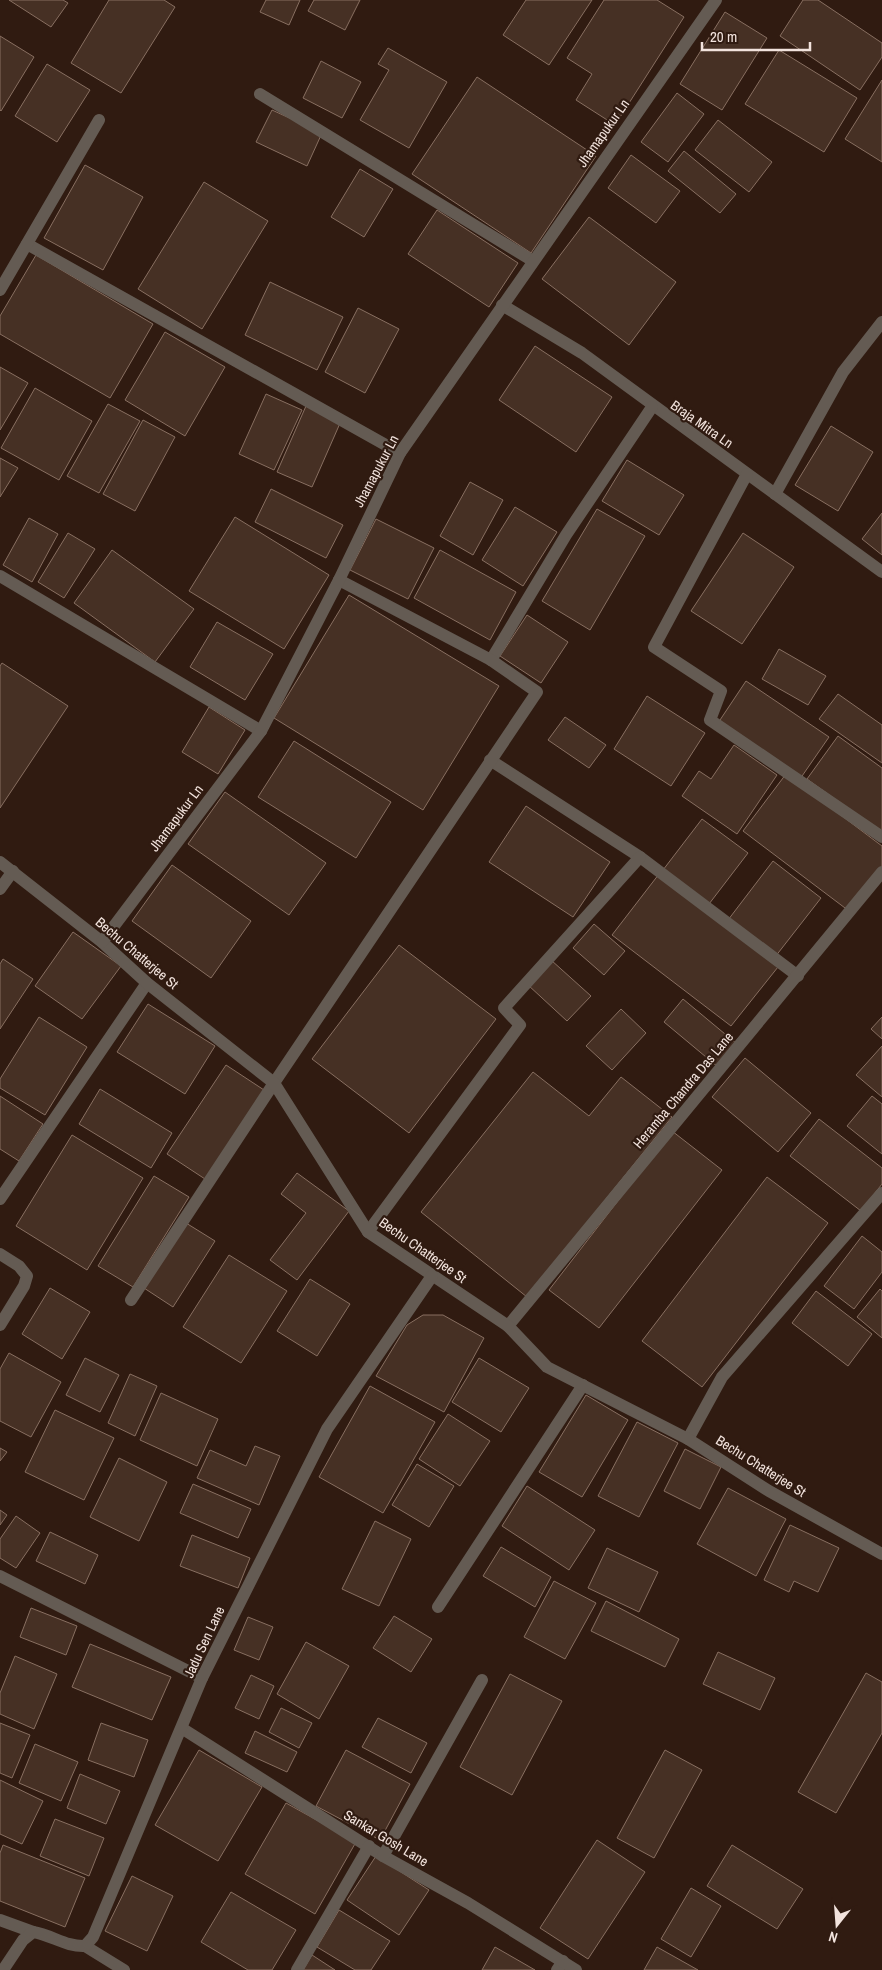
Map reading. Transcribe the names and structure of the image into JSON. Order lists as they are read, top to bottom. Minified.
{"streets":{"street":["Jhamapukur Ln","Braja Mitra Ln","Bechu Chatterjee St","Heramba Chandra Das Lane","Jadu Sen Lane","Sankar Gosh Lane"]},"crossings":[["Jhamapukur Ln","Braja Mitra Ln"],["Jhamapukur Ln","Bechu Chatterjee St"],["Bechu Chatterjee St","Heramba Chandra Das Lane"],["Bechu Chatterjee St","Jadu Sen Lane"],["Jadu Sen Lane","Sankar Gosh Lane"]],"scale_bar":"20 m","north":"bottom"}
